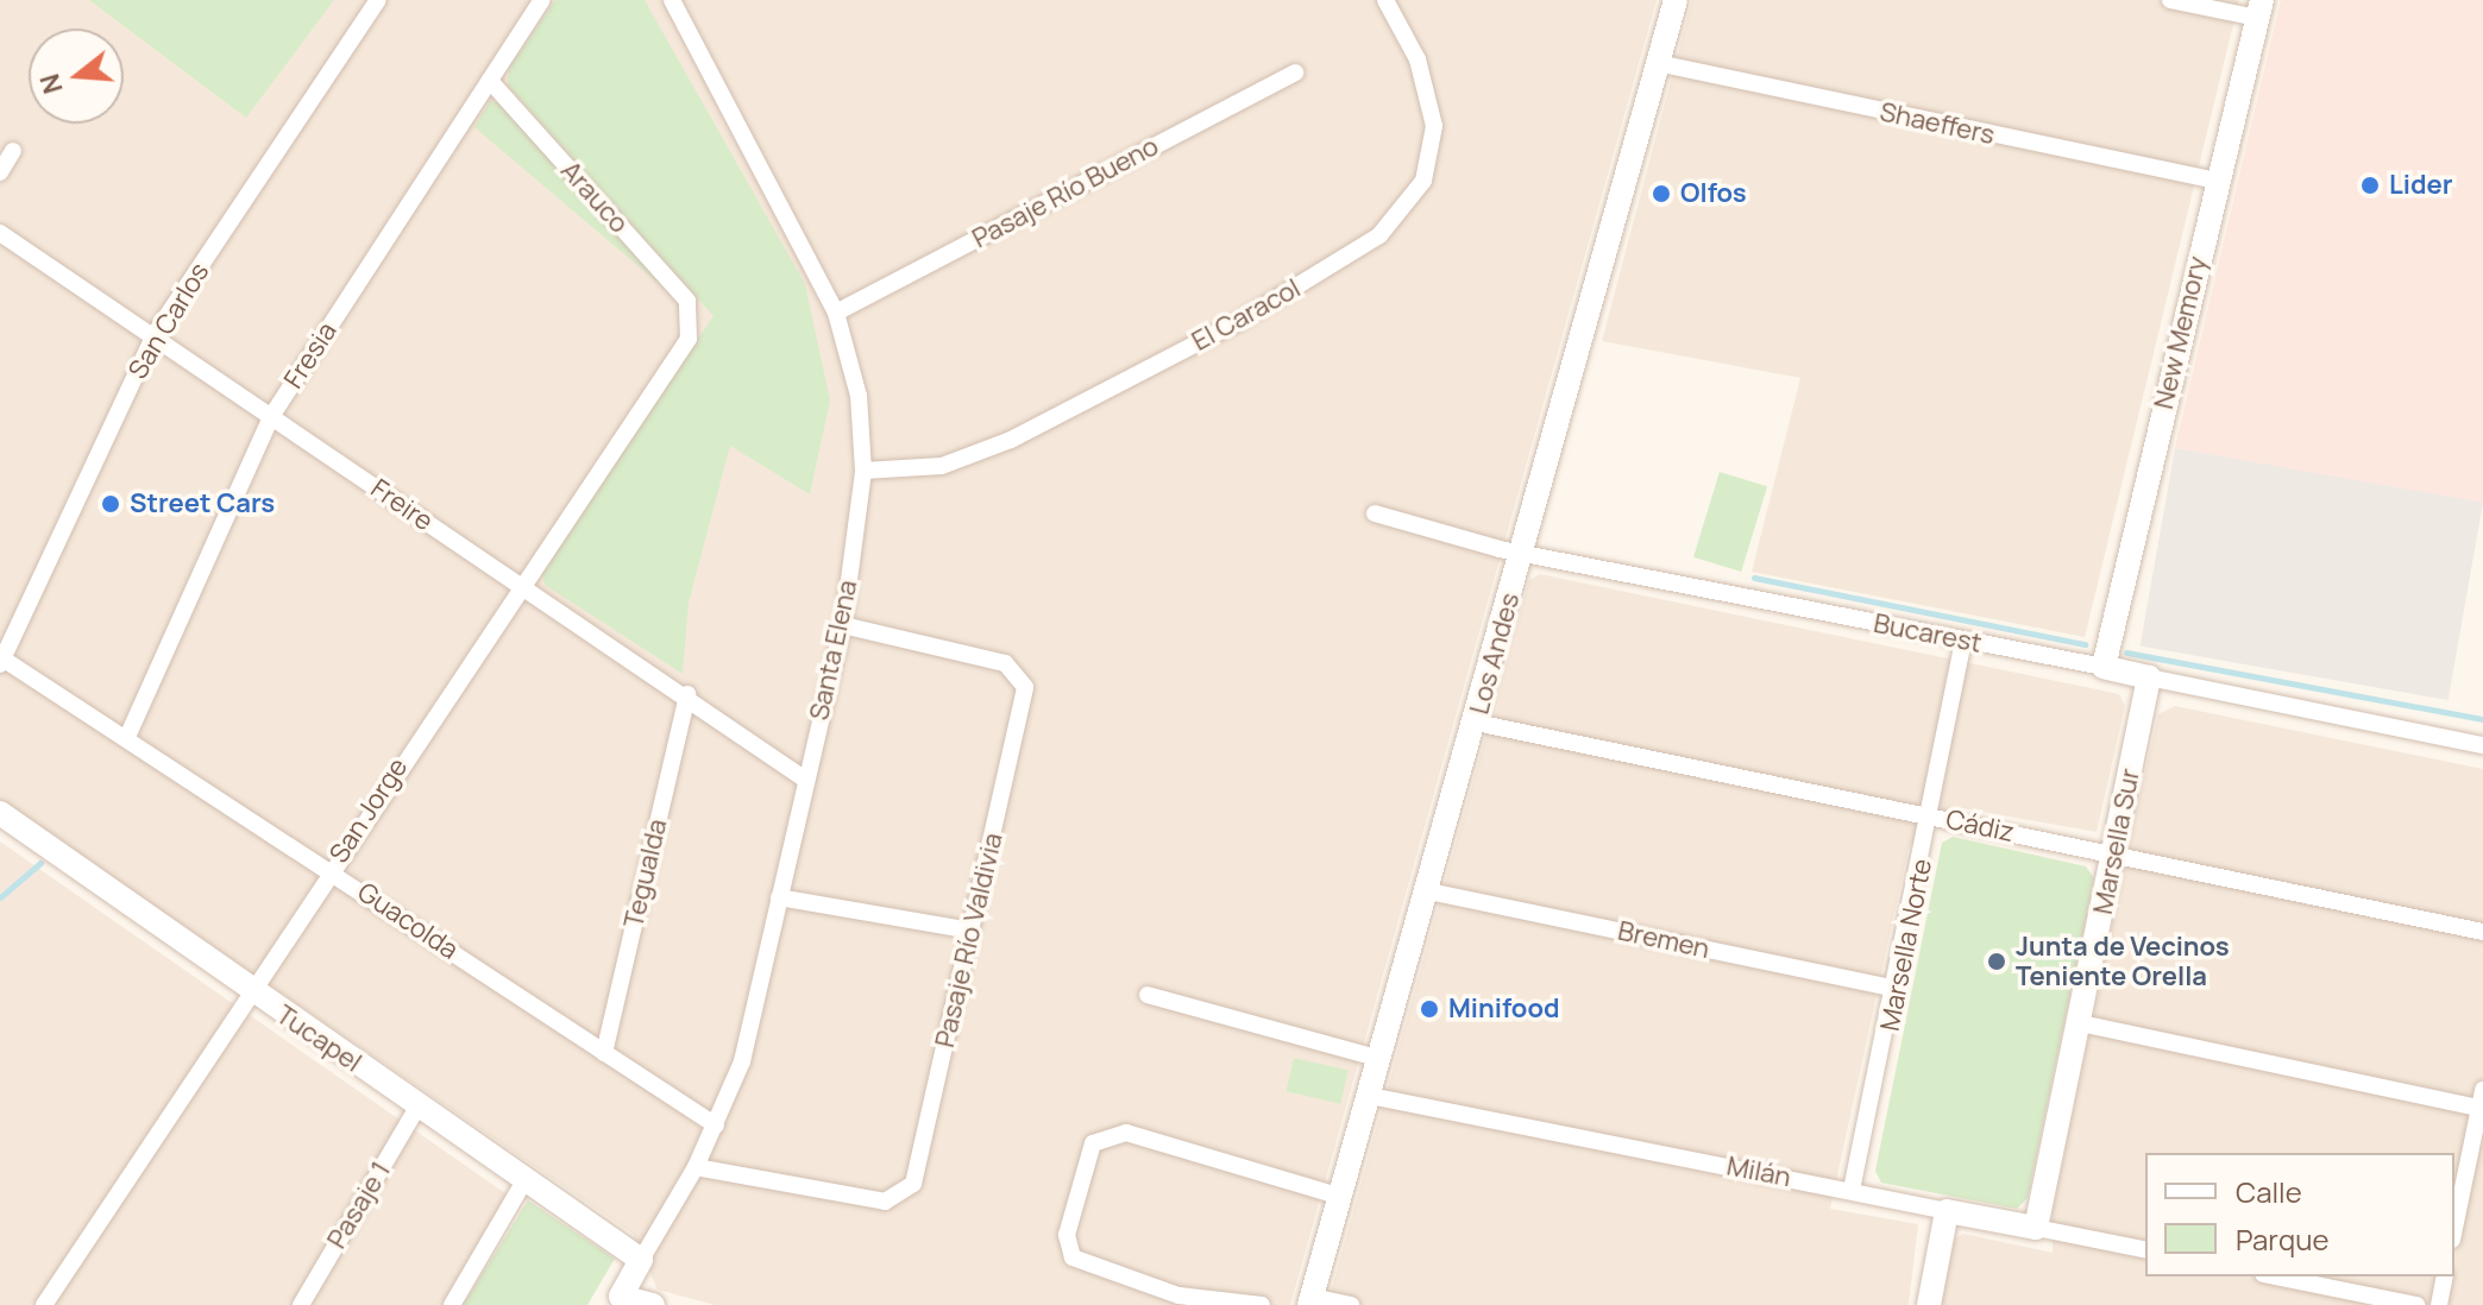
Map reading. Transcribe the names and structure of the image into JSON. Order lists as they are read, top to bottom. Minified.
{"streets":{"street":["Shaeffers","Pasaje Río Bueno","Arauco","El Caracol","San Carlos","New Memory","Fresia","Freire","Bucarest","Santa Elena","Los Andes","San Jorge","Cádiz","Marsella Sur","Tegualda","Guacolda","Pasaje Río Valdivia","Bremen","Marsella Norte","Tucapel","Milán","Pasaje 1"]},"crossings":[["Shaeffers","New Memory"],["Shaeffers","Los Andes"],["Pasaje Río Bueno","Santa Elena"],["Arauco","Fresia"],["Arauco","San Jorge"],["El Caracol","Santa Elena"],["San Carlos","Freire"],["San Carlos","Guacolda"],["New Memory","Bucarest"],["Fresia","Freire"],["Fresia","Guacolda"],["Freire","Santa Elena"],["Freire","San Jorge"],["Freire","Tegualda"],["Bucarest","Los Andes"],["Bucarest","Marsella Sur"],["Bucarest","Marsella Norte"],["Santa Elena","Guacolda"],["Santa Elena","Pasaje Río Valdivia"],["Santa Elena","Tucapel"],["Los Andes","Cádiz"],["Los Andes","Bremen"],["Los Andes","Milán"],["San Jorge","Guacolda"],["San Jorge","Tucapel"],["Cádiz","Marsella Sur"],["Cádiz","Marsella Norte"],["Marsella Sur","Milán"],["Tegualda","Guacolda"],["Bremen","Marsella Norte"],["Marsella Norte","Milán"],["Tucapel","Pasaje 1"]],"places":["Lider","Olfos","Street Cars","Junta de Vecinos Teniente Orella","Minifood"],"legend":["Calle","Parque"],"north":"left"}
